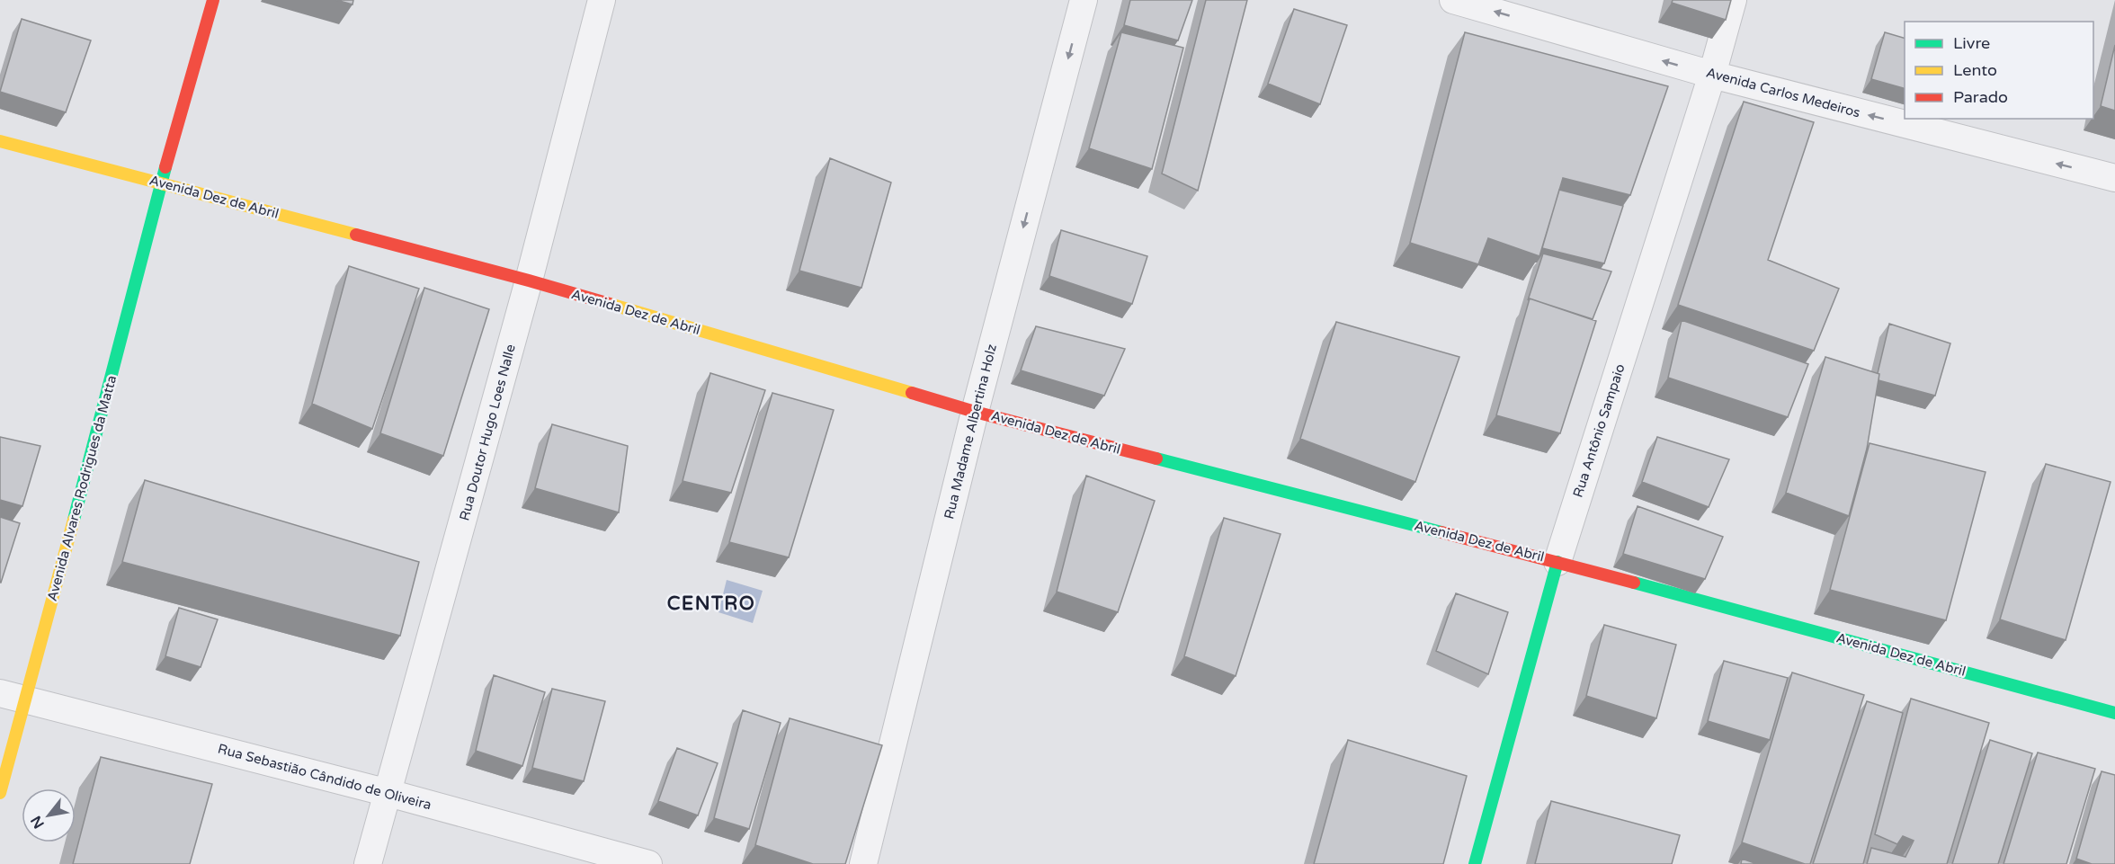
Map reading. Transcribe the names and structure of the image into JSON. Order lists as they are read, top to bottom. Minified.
{"streets":{"street":["Avenida Carlos Medeiros","Avenida Dez de Abril","Rua Antônio Sampaio","Rua Madame Albertina Holz","Rua Doutor Hugo Loes Nalle","Avenida Alvares Rodrigues da Matta","Rua Sebastião Cândido de Oliveira"]},"crossings":[["Avenida Carlos Medeiros","Rua Antônio Sampaio"],["Avenida Dez de Abril","Rua Antônio Sampaio"],["Avenida Dez de Abril","Rua Madame Albertina Holz"],["Avenida Dez de Abril","Rua Doutor Hugo Loes Nalle"],["Avenida Dez de Abril","Avenida Alvares Rodrigues da Matta"],["Rua Doutor Hugo Loes Nalle","Rua Sebastião Cândido de Oliveira"],["Avenida Alvares Rodrigues da Matta","Rua Sebastião Cândido de Oliveira"]],"one_way":["Avenida Carlos Medeiros","Rua Madame Albertina Holz"],"districts":["CENTRO"],"legend":["Livre","Lento","Parado"],"north":"bottom left"}
